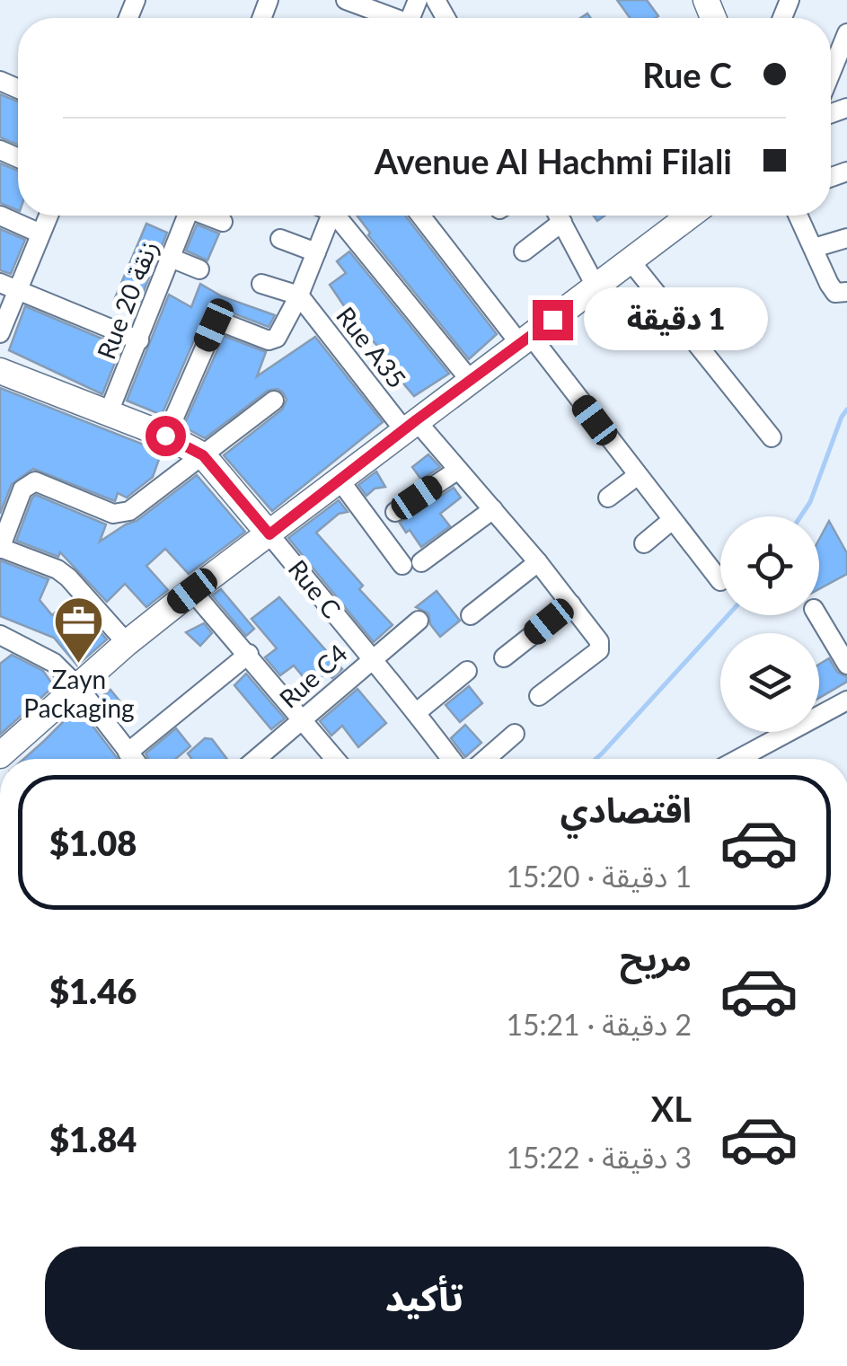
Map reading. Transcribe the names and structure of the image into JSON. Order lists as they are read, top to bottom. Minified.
{"streets":{"street":["Rue 20 زنقة","Rue A35","Rue C","Rue C4"]},"crossings":[["Rue 20 زنقة","Rue C"],["Rue C","Rue C4"]],"places":{"office":["Zayn Packaging"]},"page":{"banner":["Rue C","Avenue Al Hachmi Filali"],"bubble":"1 دقيقة","list":[{"name":"اقتصادي","note":"1 دقيقة · 15:20","value":"$1.08"},{"name":"مريح","note":"2 دقيقة · 15:21","value":"$1.46"},{"name":"XL","note":"3 دقيقة · 15:22","value":"$1.84"}],"buttons":"تأكيد"}}
